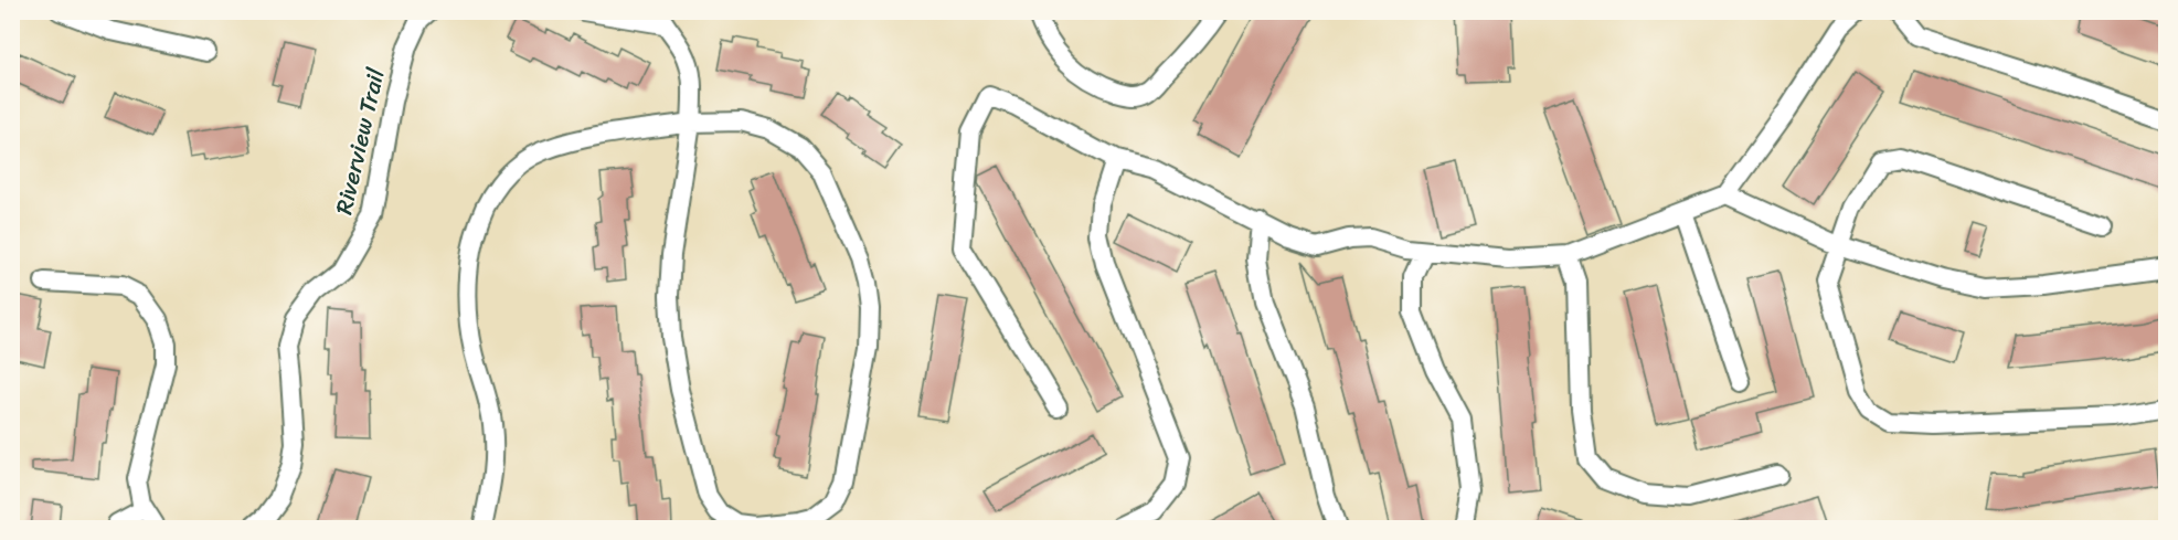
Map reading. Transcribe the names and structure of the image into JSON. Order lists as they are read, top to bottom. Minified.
{"streets":{"street":["Riverview Trail"]}}
